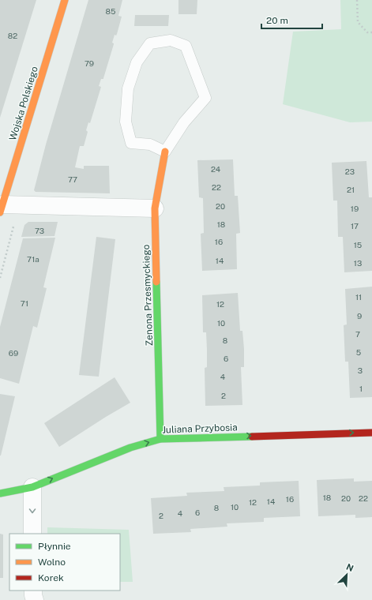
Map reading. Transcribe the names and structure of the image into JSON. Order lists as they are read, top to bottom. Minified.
{"streets":{"street":["Wojska Polskiego","Zenona Przesmyckiego","Juliana Przybosia"]},"crossings":[["Zenona Przesmyckiego","Juliana Przybosia"]],"one_way":["Juliana Przybosia"],"house_numbers":["85","82","79","24","23","77","22","21","20","19","18","17","73","16","15","71a","14","13","11","71","12","9","10","7","8","5","69","6","3","4","1","2","18","20","22","16","14","12","10","8","6","4","2"],"legend":["Płynnie","Wolno","Korek"],"scale_bar":"20 m","north":"top right"}
